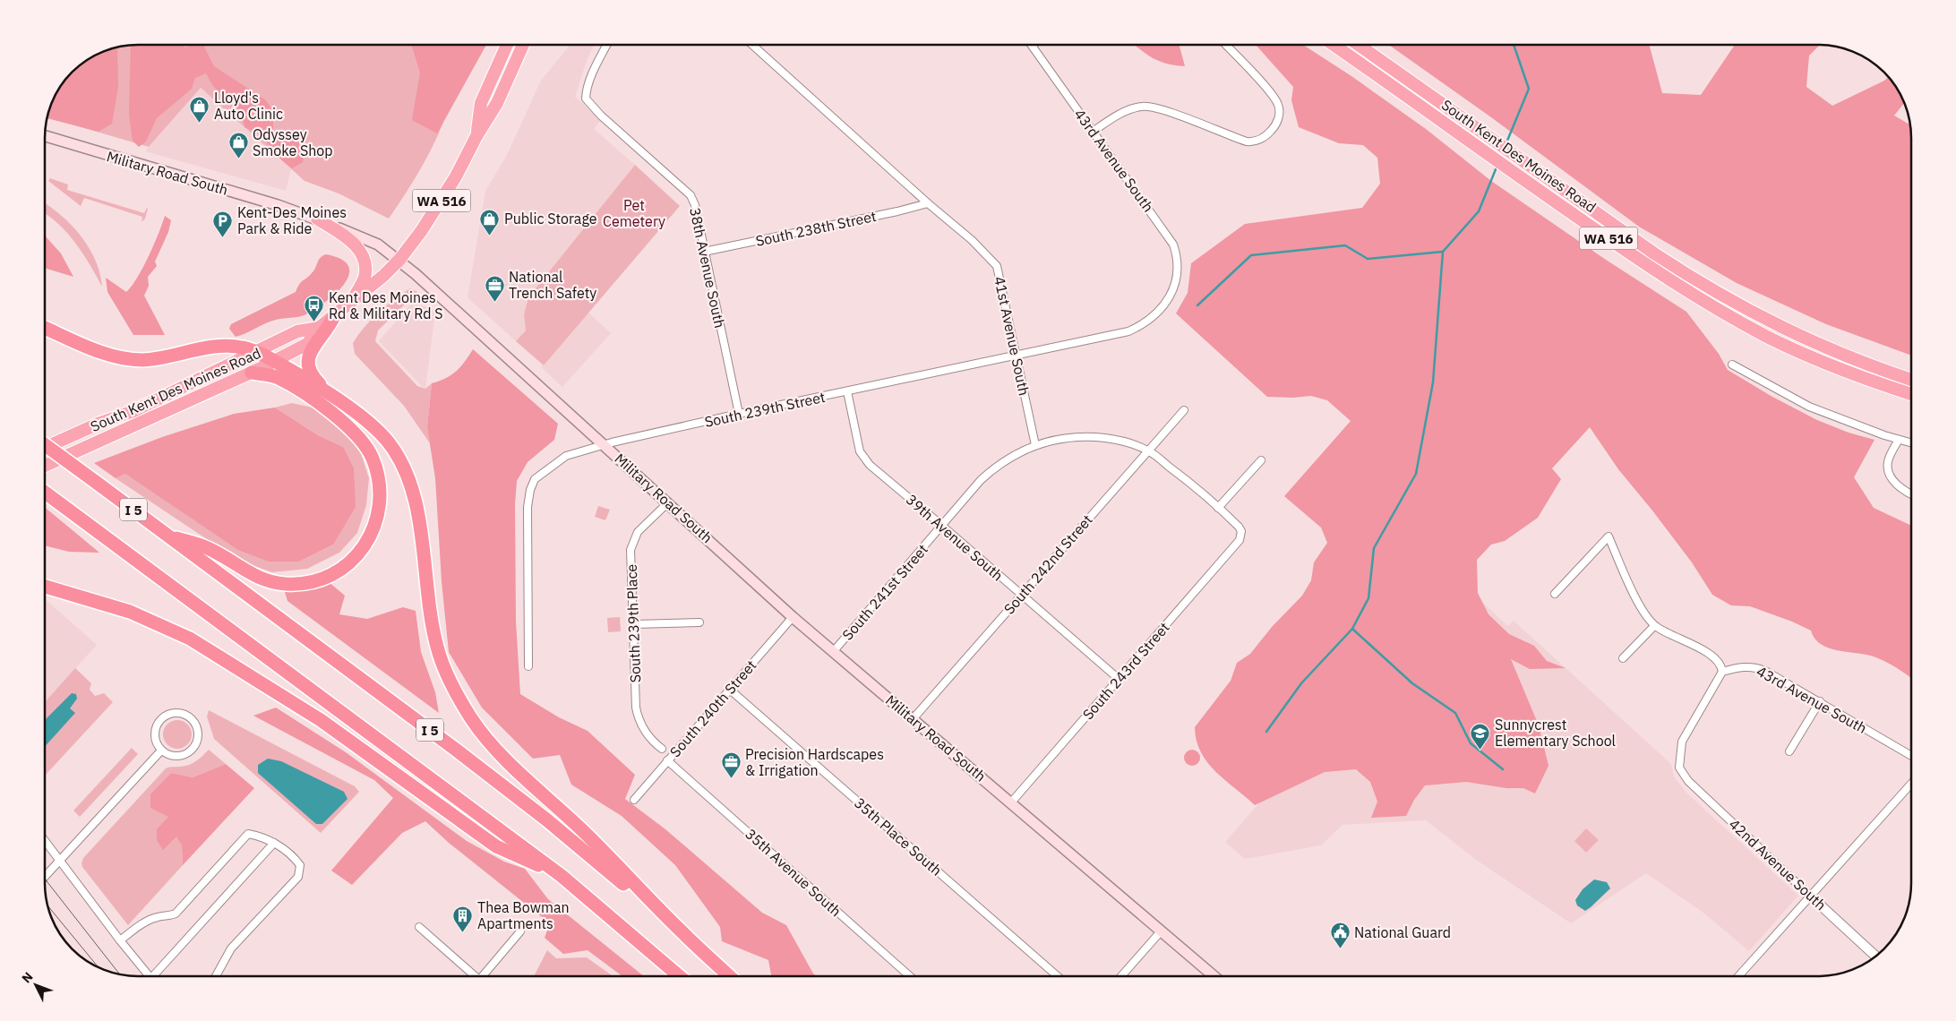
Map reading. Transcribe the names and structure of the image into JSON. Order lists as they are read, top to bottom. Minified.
{"streets":{"highway":["South Kent Des Moines Road","WA 516","I 5"],"main road":["Military Road South"],"street":["43rd Avenue South","South 238th Street","38th Avenue South","41st Avenue South","South 239th Street","39th Avenue South","South 242nd Street","South 241st Street","South 239th Place","South 243rd Street","South 240th Street","35th Place South","42nd Avenue South","35th Avenue South"]},"crossings":[["South Kent Des Moines Road","Military Road South"],["43rd Avenue South","South 239th Street"],["43rd Avenue South","42nd Avenue South"],["Military Road South","South 239th Street"],["Military Road South","South 242nd Street"],["Military Road South","South 241st Street"],["Military Road South","South 239th Place"],["Military Road South","South 243rd Street"],["Military Road South","South 240th Street"],["South 238th Street","38th Avenue South"],["South 238th Street","41st Avenue South"],["38th Avenue South","South 239th Street"],["41st Avenue South","South 239th Street"],["41st Avenue South","South 241st Street"],["South 239th Street","39th Avenue South"],["39th Avenue South","South 242nd Street"],["39th Avenue South","South 241st Street"],["39th Avenue South","South 243rd Street"],["South 240th Street","35th Place South"],["South 240th Street","35th Avenue South"]],"parks":["Pet Cemetery"],"places":{"shop":["Lloyd's Auto Clinic","Odyssey Smoke Shop","Public Storage"],"parking":["Kent-Des Moines Park & Ride"],"office":["National Trench Safety","Precision Hardscapes & Irrigation"],"bus stop":["Kent Des Moines Rd & Military Rd S"],"school or university":["Sunnycrest Elementary School"],"building":["Thea Bowman Apartments"],"public building":["National Guard"]},"north":"top left"}
